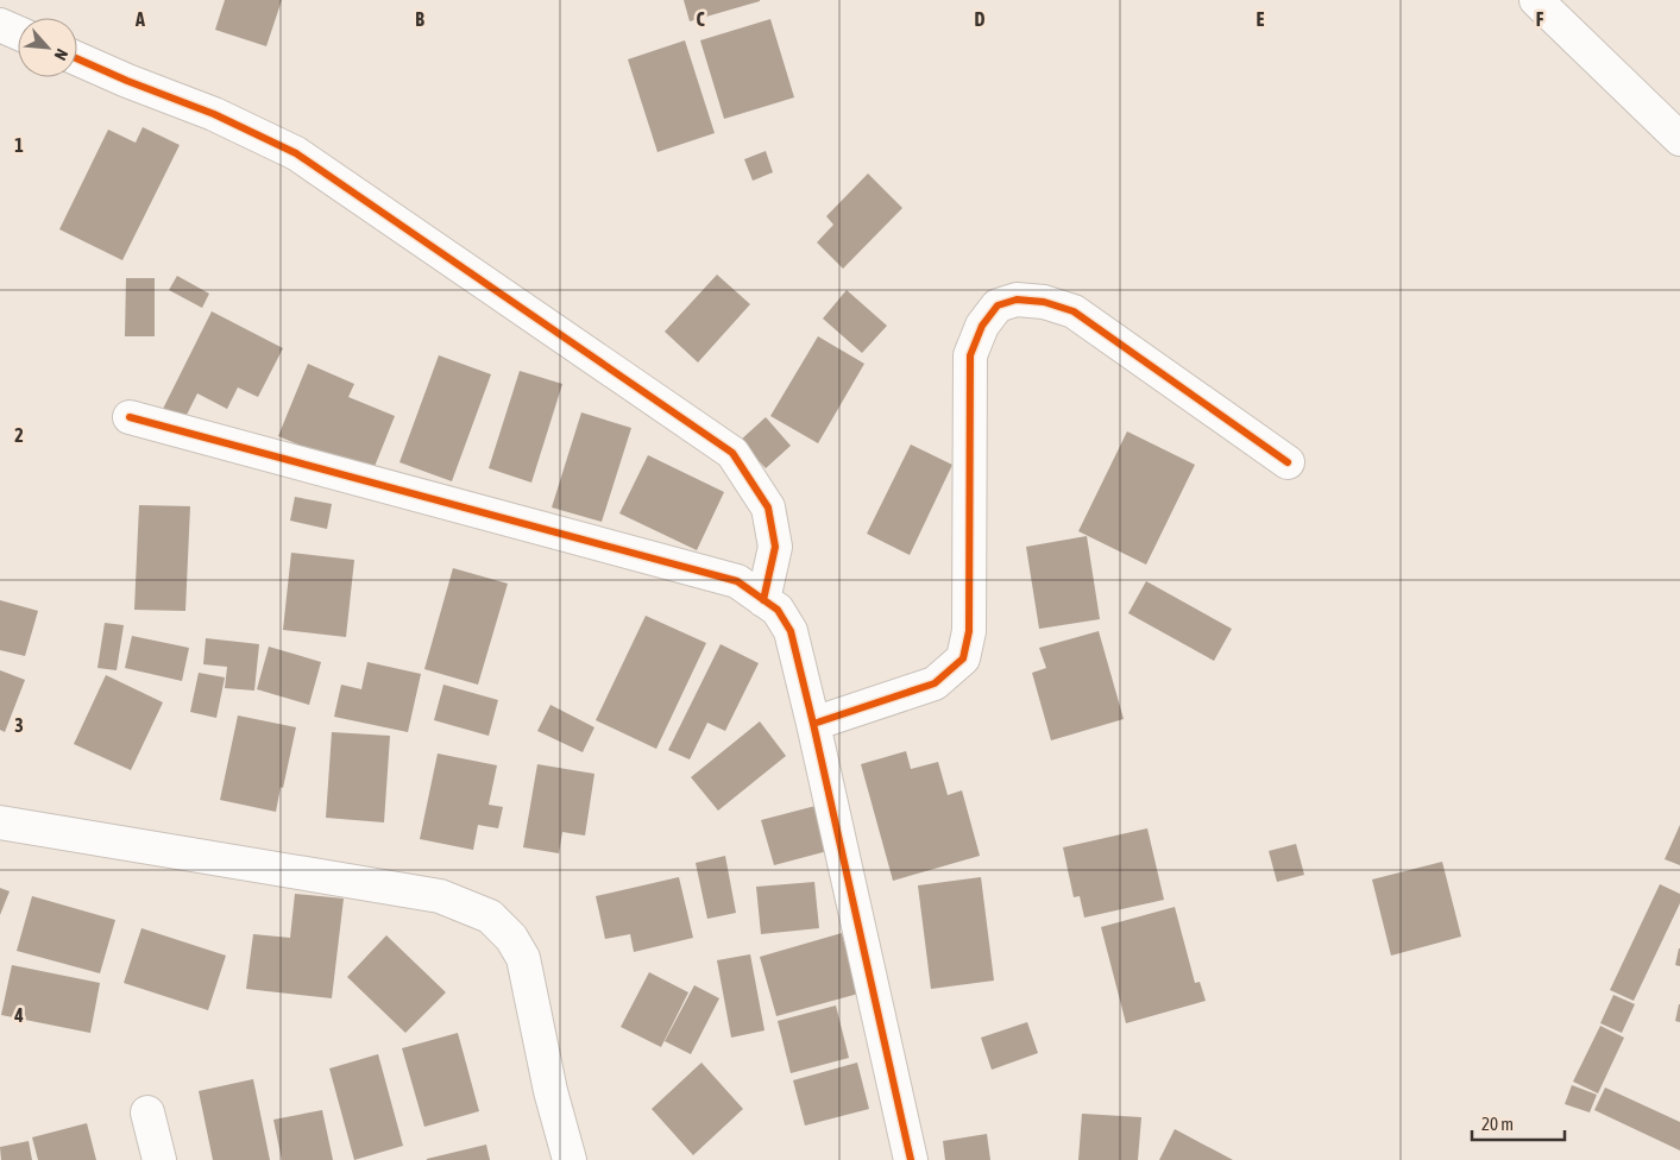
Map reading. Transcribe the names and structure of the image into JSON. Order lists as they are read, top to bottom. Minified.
{"scale_bar":"20 m","north":"bottom right","grid":{"columns":["A","B","C","D","E","F"],"rows":["1","2","3","4"]}}
